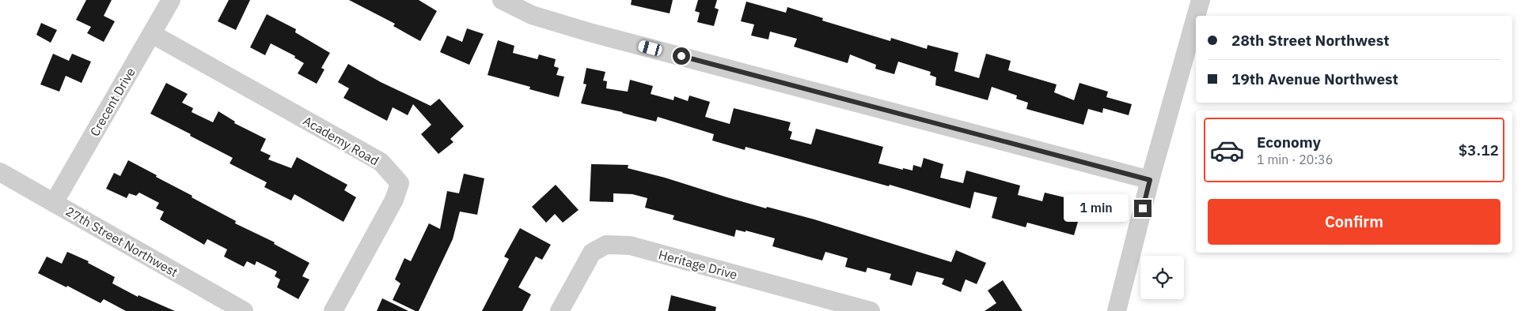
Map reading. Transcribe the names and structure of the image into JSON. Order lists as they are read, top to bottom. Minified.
{"streets":{"street":["Crecent Drive","Academy Road","27th Street Northwest","Heritage Drive"]},"crossings":[["Crecent Drive","Academy Road"],["Crecent Drive","27th Street Northwest"]],"page":{"banner":["28th Street Northwest","19th Avenue Northwest"],"list":[{"name":"Economy","note":"1 min · 20:36","value":"$3.12"}],"buttons":"Confirm","bubble":"1 min"}}
